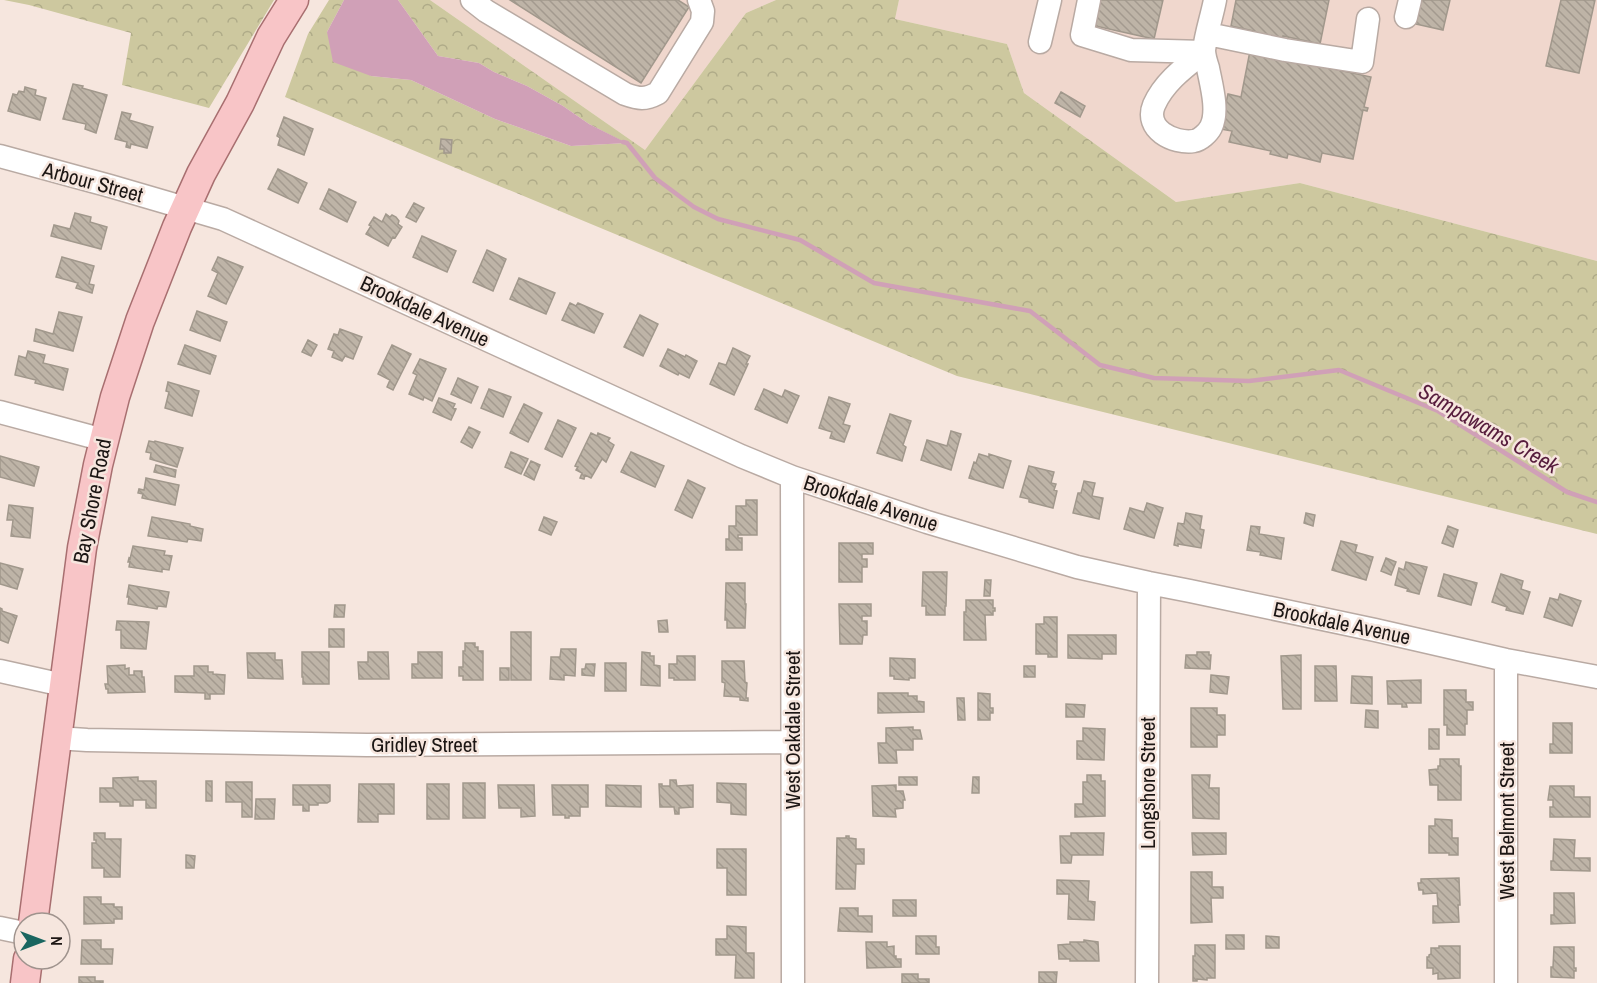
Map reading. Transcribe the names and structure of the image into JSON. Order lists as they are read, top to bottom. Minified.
{"streets":{"main road":["Bay Shore Road"],"street":["Arbour Street","Brookdale Avenue","West Oakdale Street","Gridley Street","Longshore Street","West Belmont Street"]},"crossings":[["Arbour Street","Brookdale Avenue"],["Arbour Street","Bay Shore Road"],["Brookdale Avenue","Bay Shore Road"],["Brookdale Avenue","West Oakdale Street"],["Brookdale Avenue","Longshore Street"],["Brookdale Avenue","West Belmont Street"],["Bay Shore Road","Gridley Street"],["West Oakdale Street","Gridley Street"]],"water":["Sampawams Creek"],"north":"right"}
